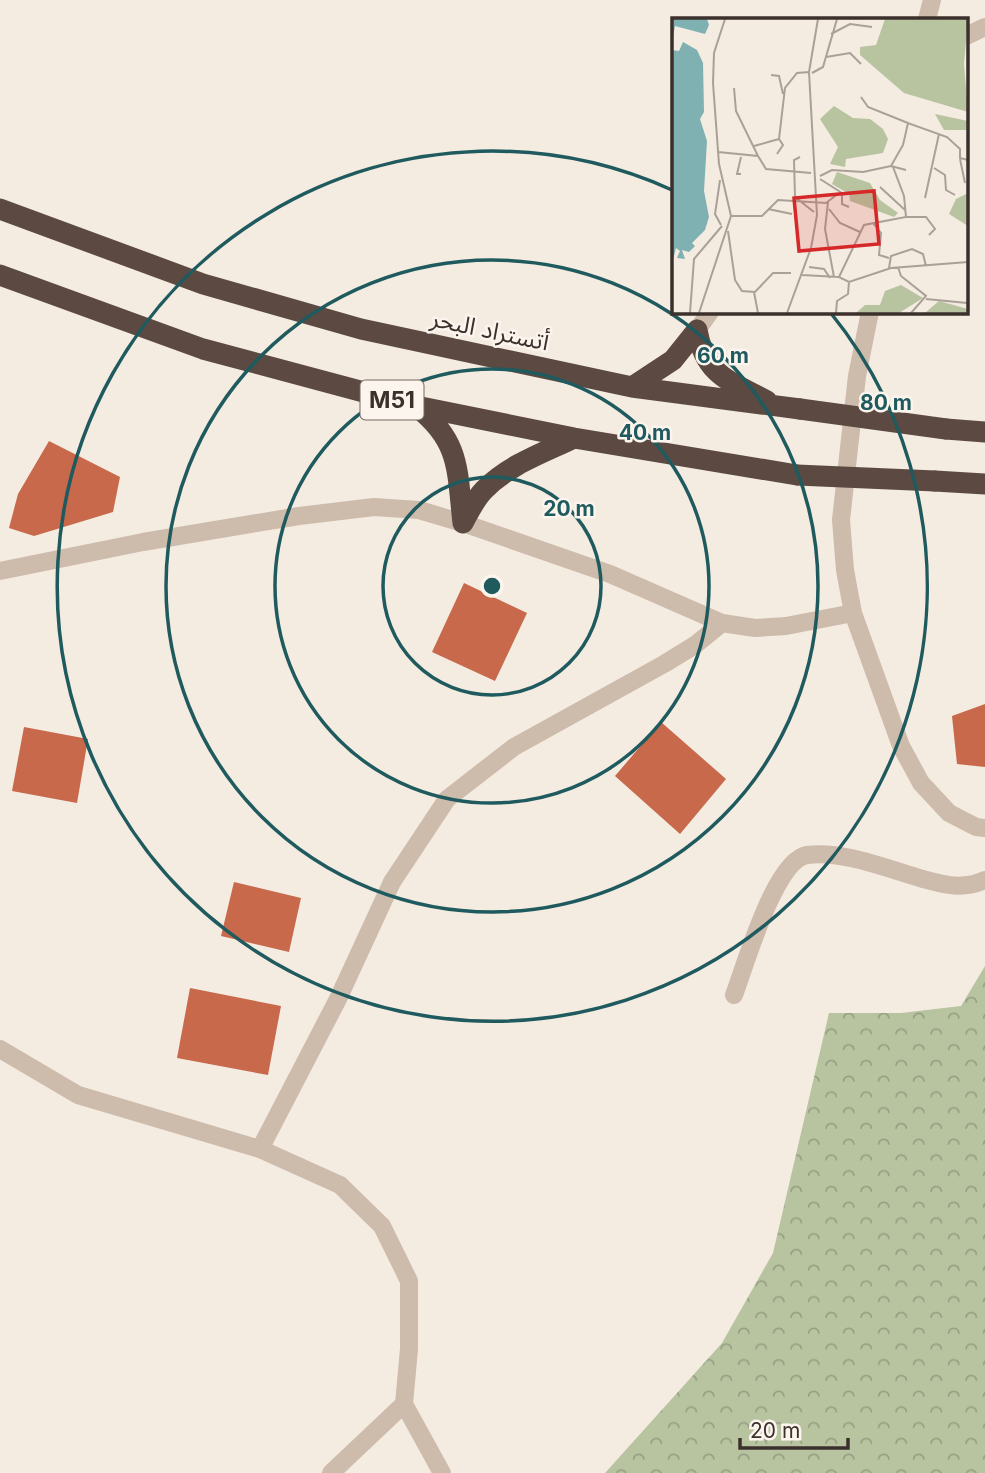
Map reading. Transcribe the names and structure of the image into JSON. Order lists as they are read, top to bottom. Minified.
{"streets":{"highway":["أتستراد البحر","M51"]},"scale_bar":"20 m","rings":["60 m","80 m","40 m","20 m"]}
